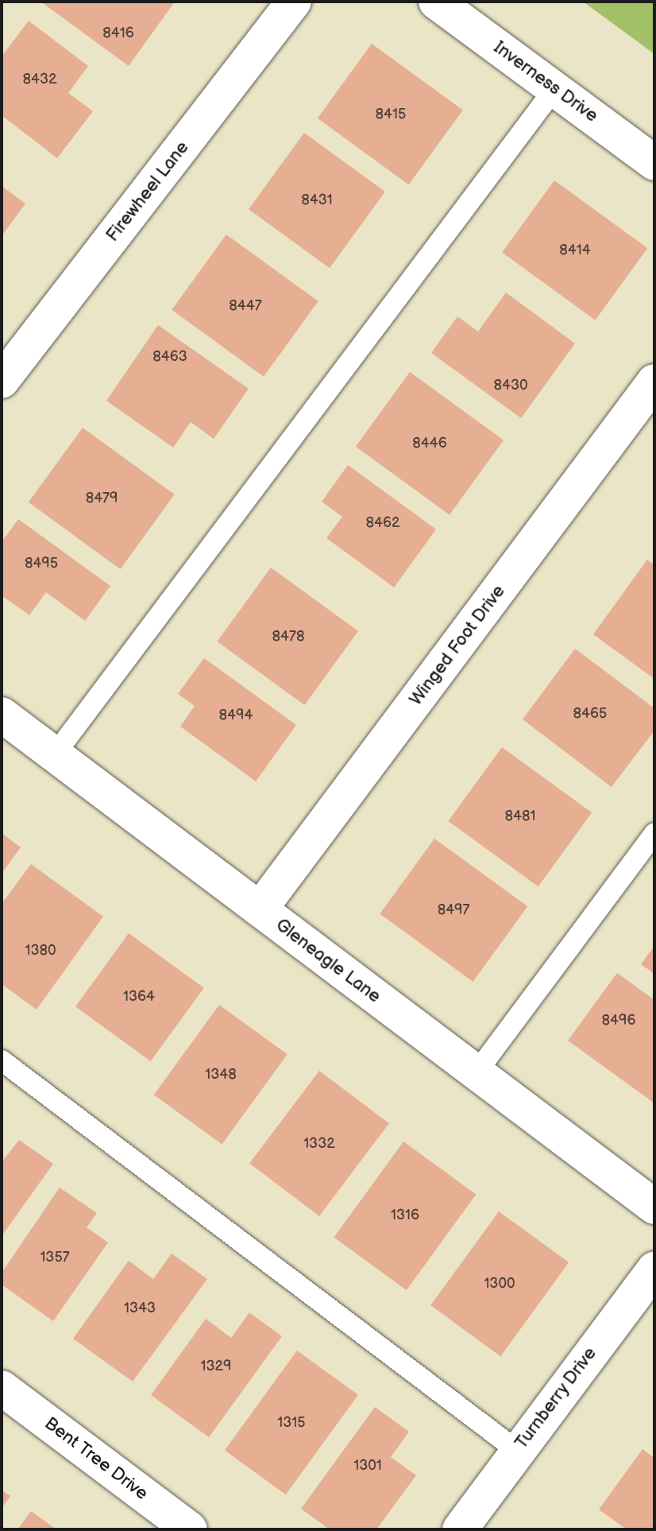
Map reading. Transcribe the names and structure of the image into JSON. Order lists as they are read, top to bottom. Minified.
{"streets":{"street":["Inverness Drive","Firewheel Lane","Winged Foot Drive","Gleneagle Lane","Turnberry Drive","Bent Tree Drive"]},"crossings":[["Winged Foot Drive","Gleneagle Lane"]],"house_numbers":["8416","8432","8415","8431","8414","8447","8463","8430","8446","8479","8462","8495","8478","8465","8494","8481","8497","1380","1364","8496","1348","1332","1316","1357","1300","1343","1329","1315","1301"]}
